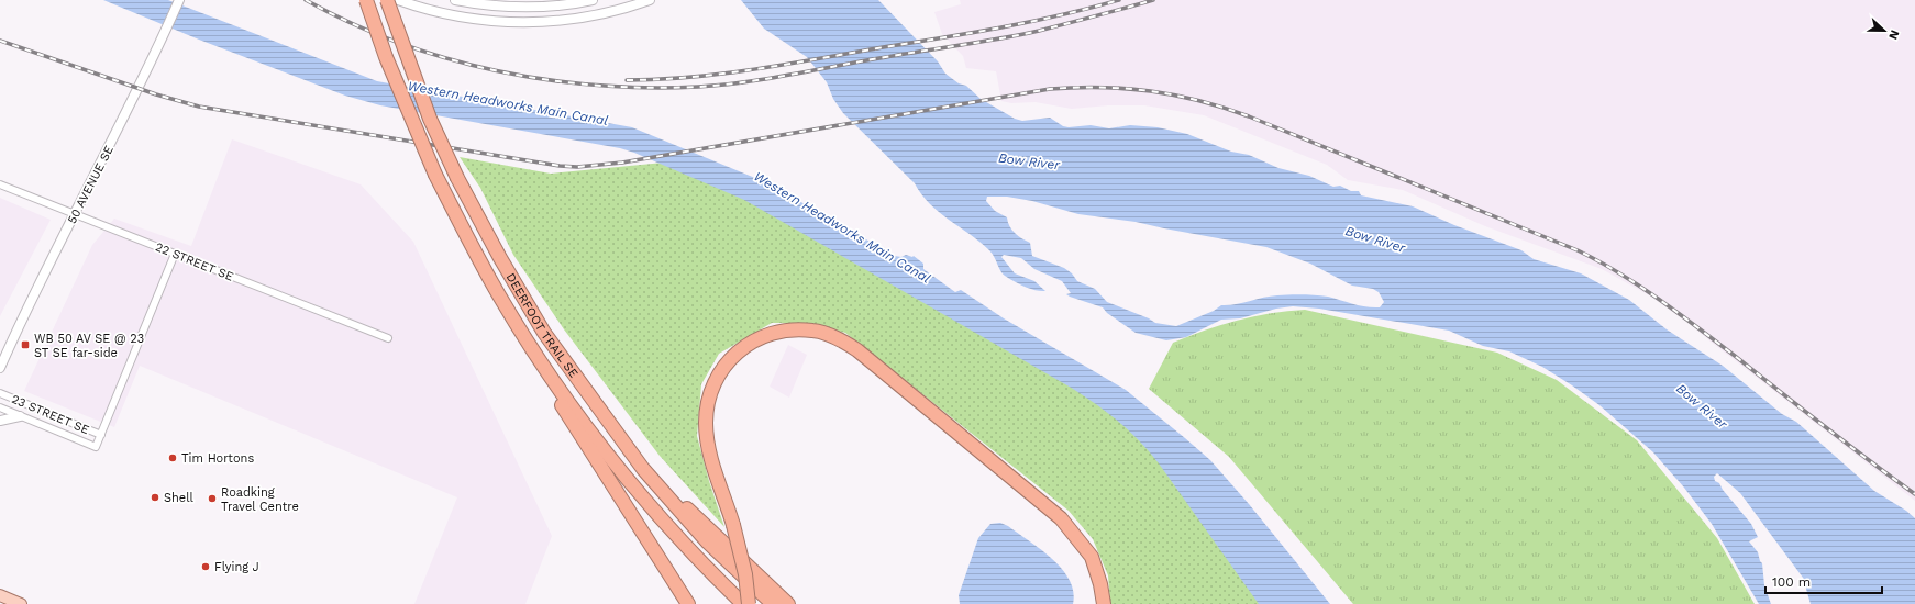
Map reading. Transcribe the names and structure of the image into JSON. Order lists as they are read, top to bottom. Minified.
{"streets":{"highway":["DEERFOOT TRAIL SE"],"street":["50 AVENUE SE","22 STREET SE","23 STREET SE"]},"crossings":[["50 AVENUE SE","22 STREET SE"]],"water":["Western Headworks Main Canal","Bow River"],"places":{"transit":["WB 50 AV SE @ 23 ST SE far-side"],"other":["Tim Hortons","Shell","Roadking Travel Centre","Flying J"]},"scale_bar":"100 m","north":"right"}
